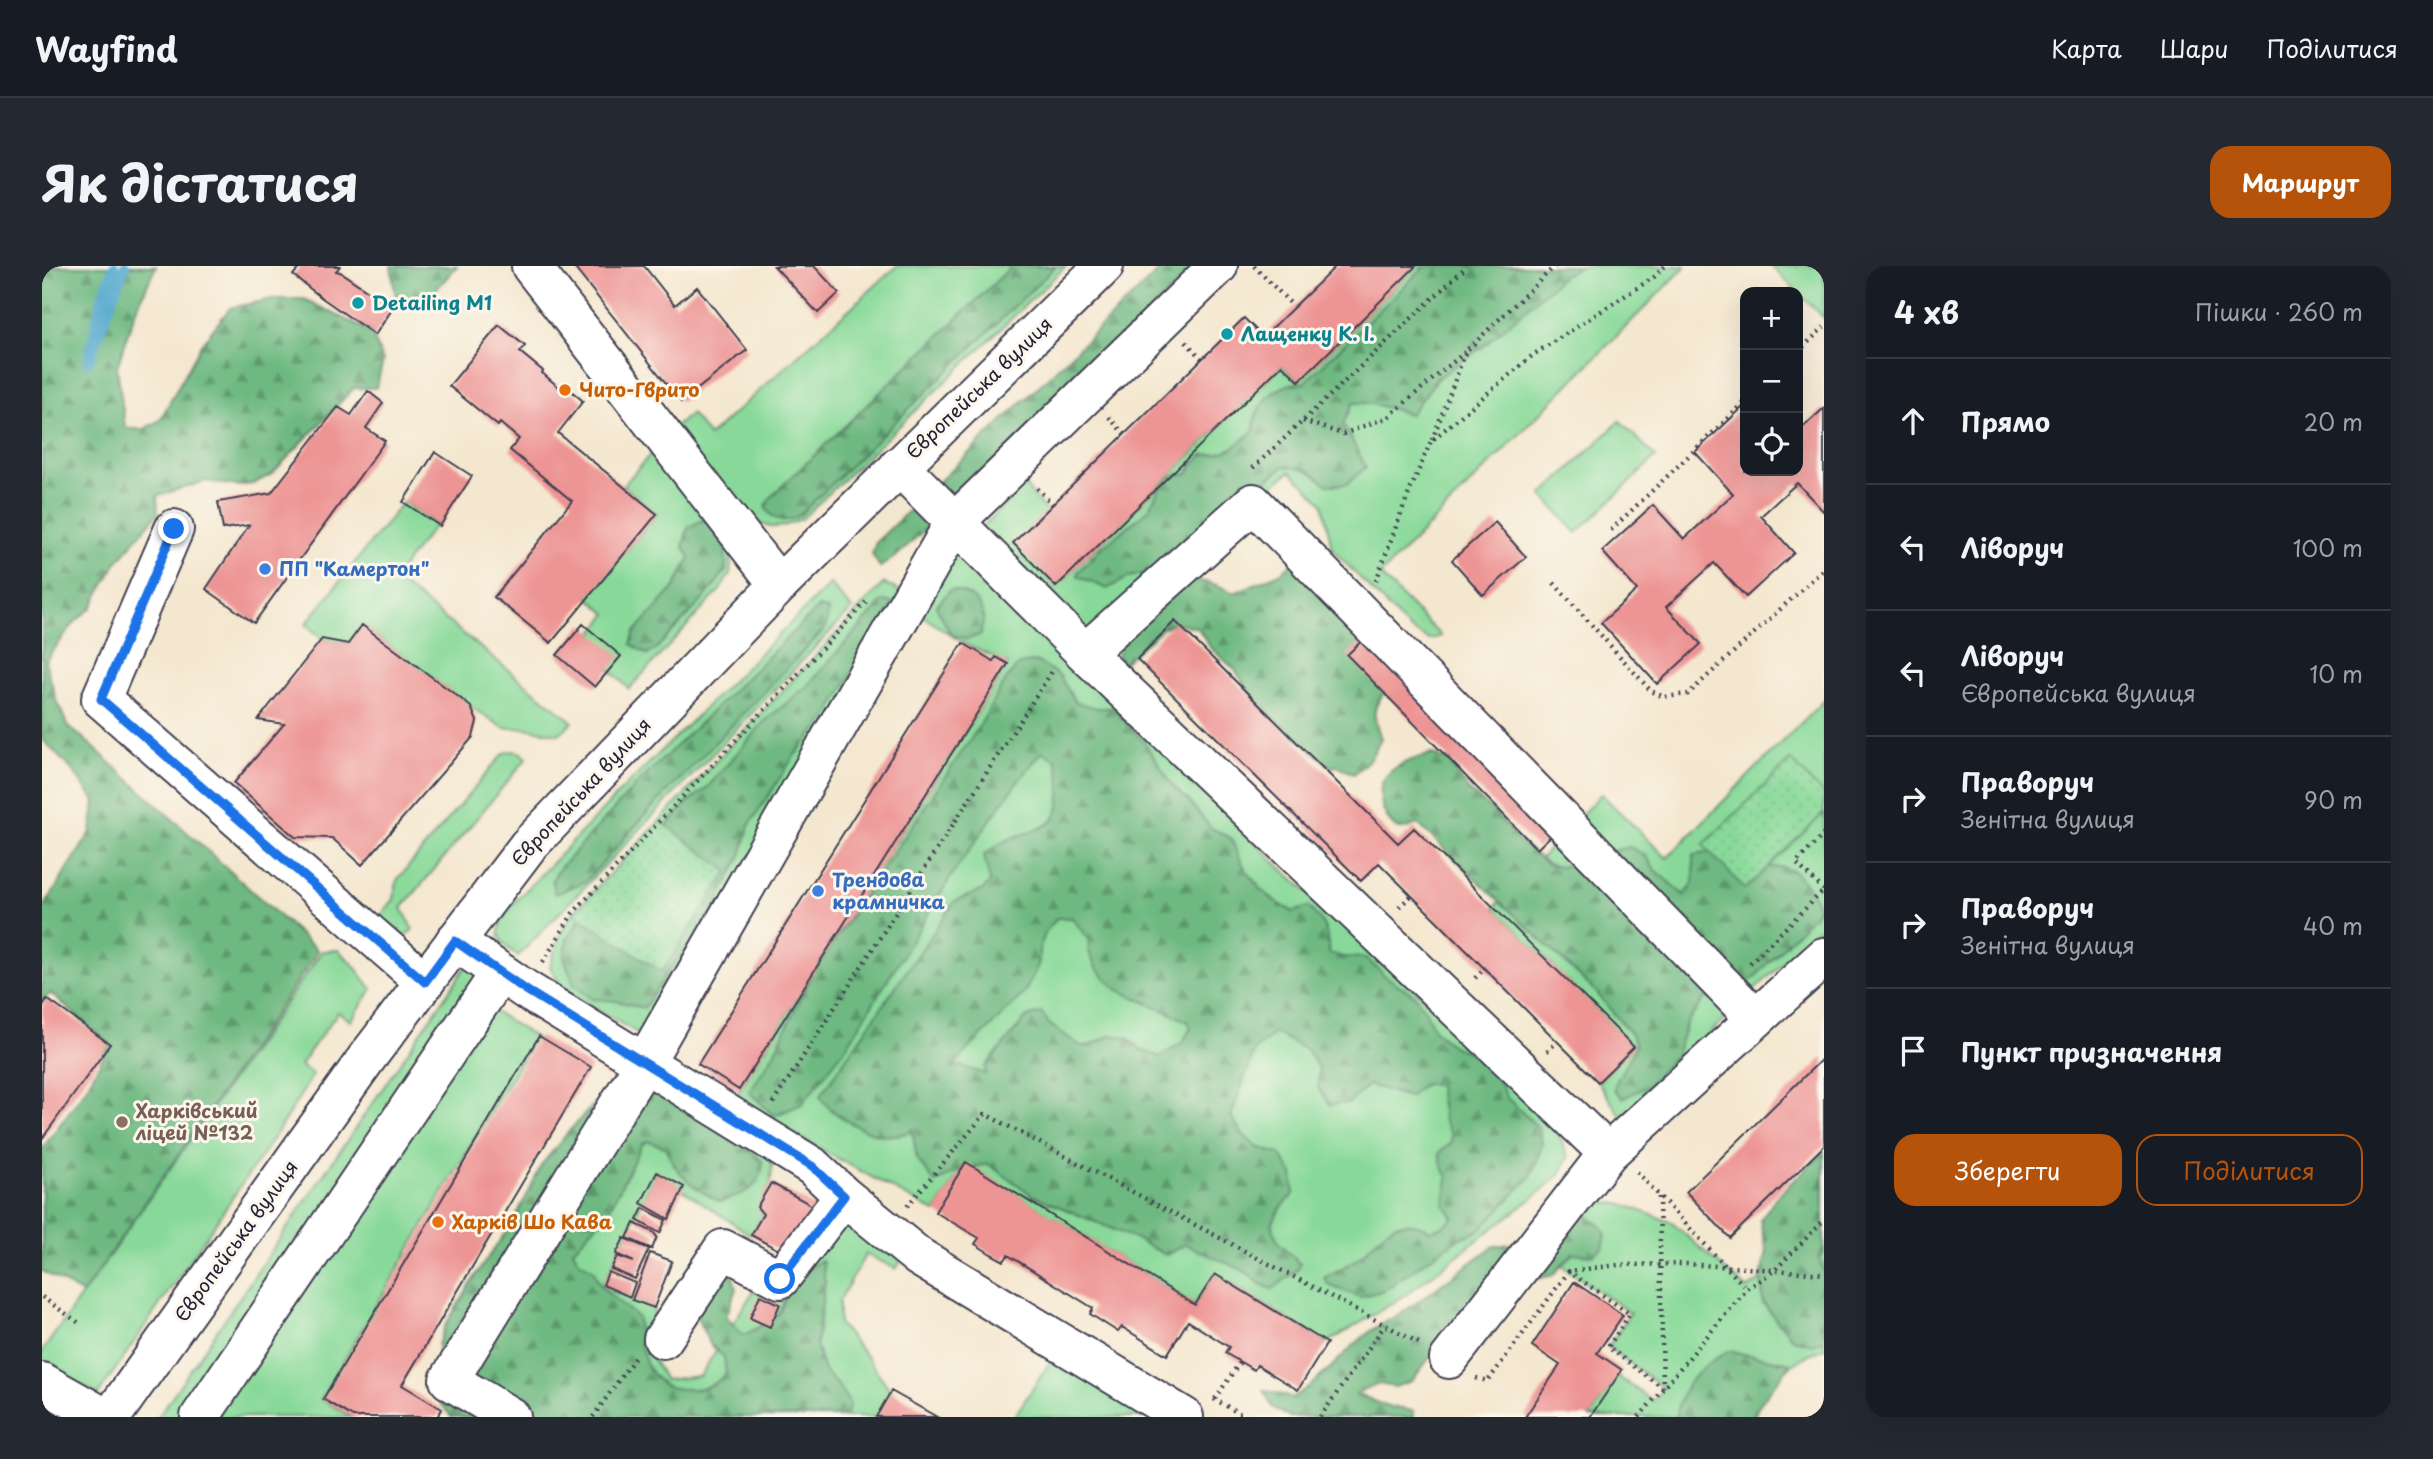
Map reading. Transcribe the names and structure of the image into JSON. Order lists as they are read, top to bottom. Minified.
{"streets":{"main road":["Європейська вулиця"]},"places":["Detailing M1","Лащенку К. І.","Чито-Гврито","ПП \"Камертон\"","Трендова крамничка","Харківський ліцей №132","Харків Шо Кава"],"page":{"header":"Wayfind","nav":["Карта","Шари","Поділитися"],"title":"Як дістатися","buttons":["Маршрут",["Зберегти","Поділитися"]],"heading":["4 хв","Пішки · 260 m"],"map_buttons":["+","−"],"list":[["Прямо","20 m"],["Ліворуч","100 m"],["Ліворуч","Європейська вулиця","10 m"],["Праворуч","Зенітна вулиця","90 m"],["Праворуч","Зенітна вулиця","40 m"],"Пункт призначення"]}}
